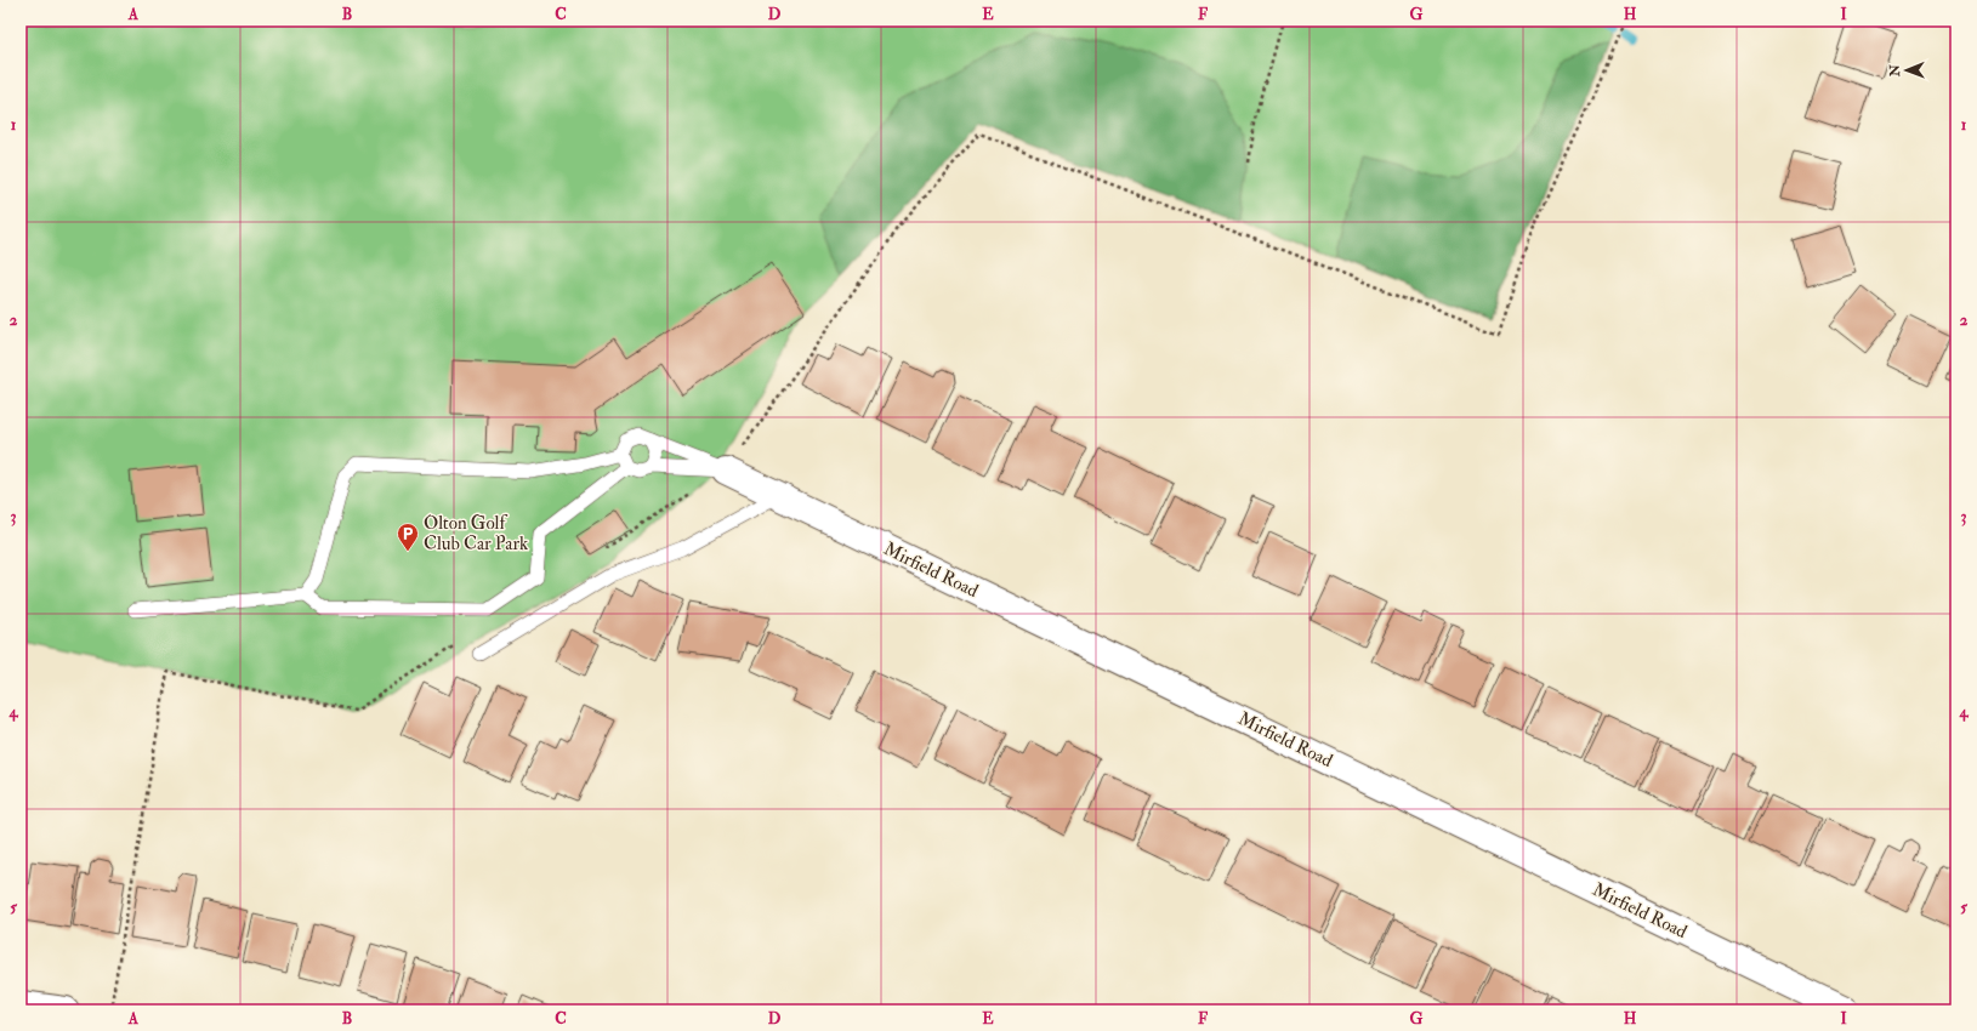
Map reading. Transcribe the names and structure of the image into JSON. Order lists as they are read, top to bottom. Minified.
{"streets":{"street":["Mirfield Road"]},"places":{"parking":["Olton Golf Club Car Park"]},"north":"left","grid":{"columns":["A","B","C","D","E","F","G","H","I"],"rows":["1","2","3","4","5"]}}
